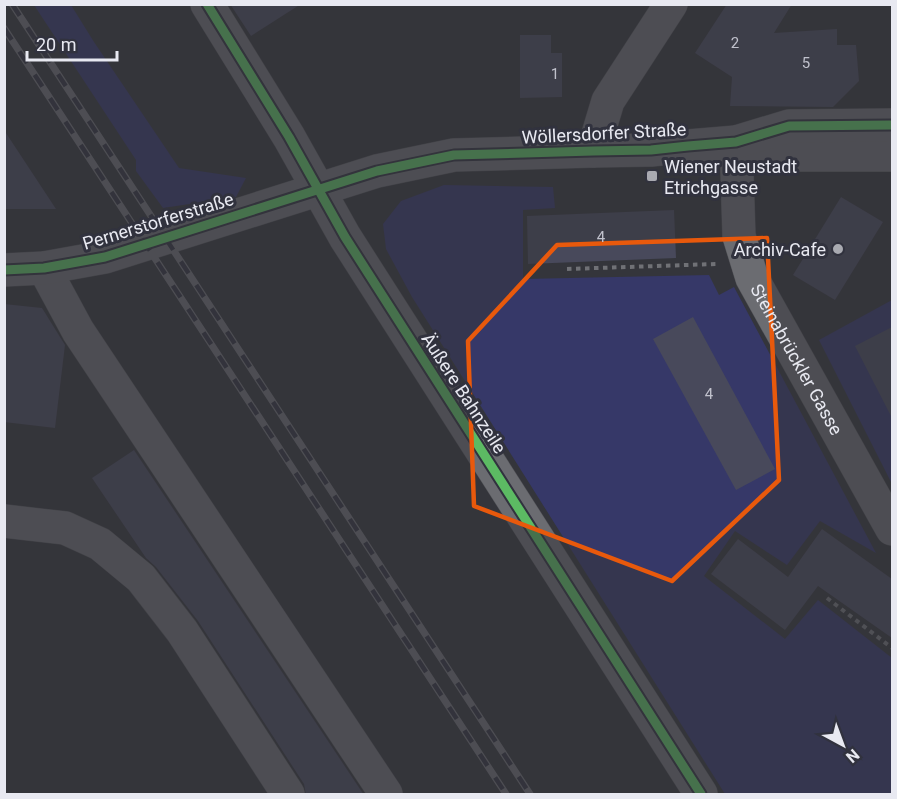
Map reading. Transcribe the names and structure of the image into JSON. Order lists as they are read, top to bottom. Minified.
{"streets":{"street":["Wöllersdorfer Straße","Pernerstorferstraße","Steinabrückler Gasse","Äußere Bahnzeile"]},"crossings":[["Wöllersdorfer Straße","Pernerstorferstraße"],["Wöllersdorfer Straße","Steinabrückler Gasse"],["Wöllersdorfer Straße","Äußere Bahnzeile"],["Pernerstorferstraße","Äußere Bahnzeile"]],"places":{"transit":["Wiener Neustadt Etrichgasse"],"other":["Archiv-Cafe"]},"house_numbers":["2","5","1","4","4"],"scale_bar":"20 m","north":"bottom right"}
